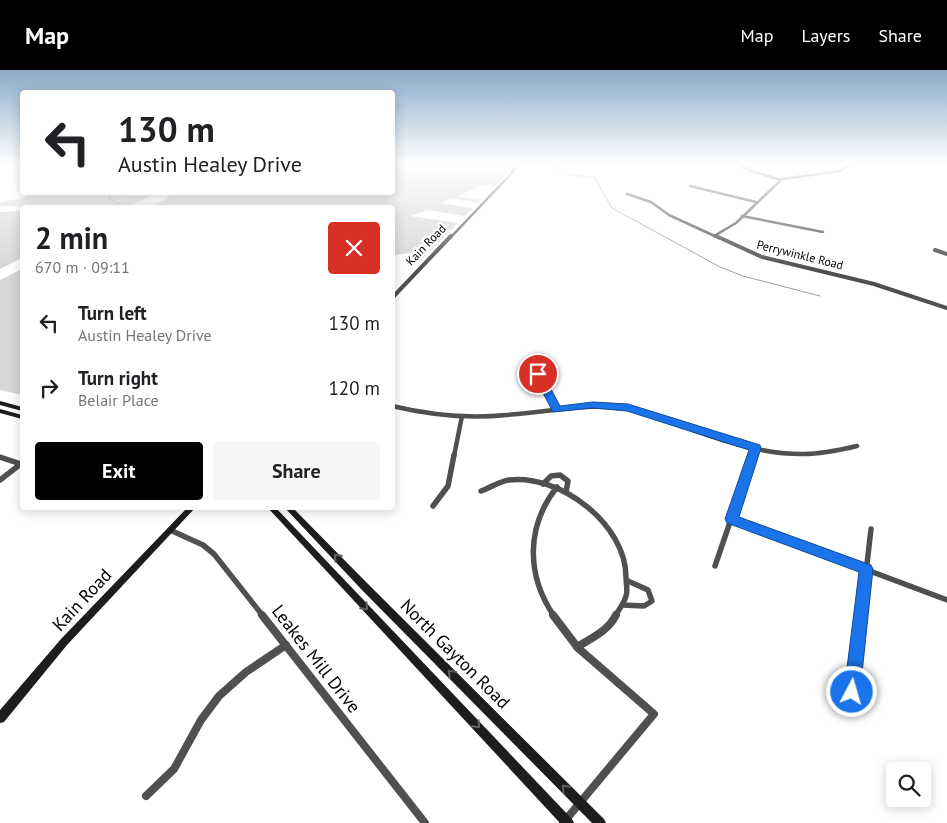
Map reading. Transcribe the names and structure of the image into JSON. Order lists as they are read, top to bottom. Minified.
{"streets":{"main road":["Kain Road","North Gayton Road"],"street":["Perrywinkle Road","Leakes Mill Drive"]},"crossings":[["Kain Road","Leakes Mill Drive"]],"page":{"header":"Map","nav":["Map","Layers","Share"],"turn":["130 m","Austin Healey Drive"],"heading":["2 min","670 m · 09:11"],"list":[{"name":"Turn left","note":"Austin Healey Drive","value":"130 m"},{"name":"Turn right","note":"Belair Place","value":"120 m"}],"buttons":["Exit","Share"]}}
